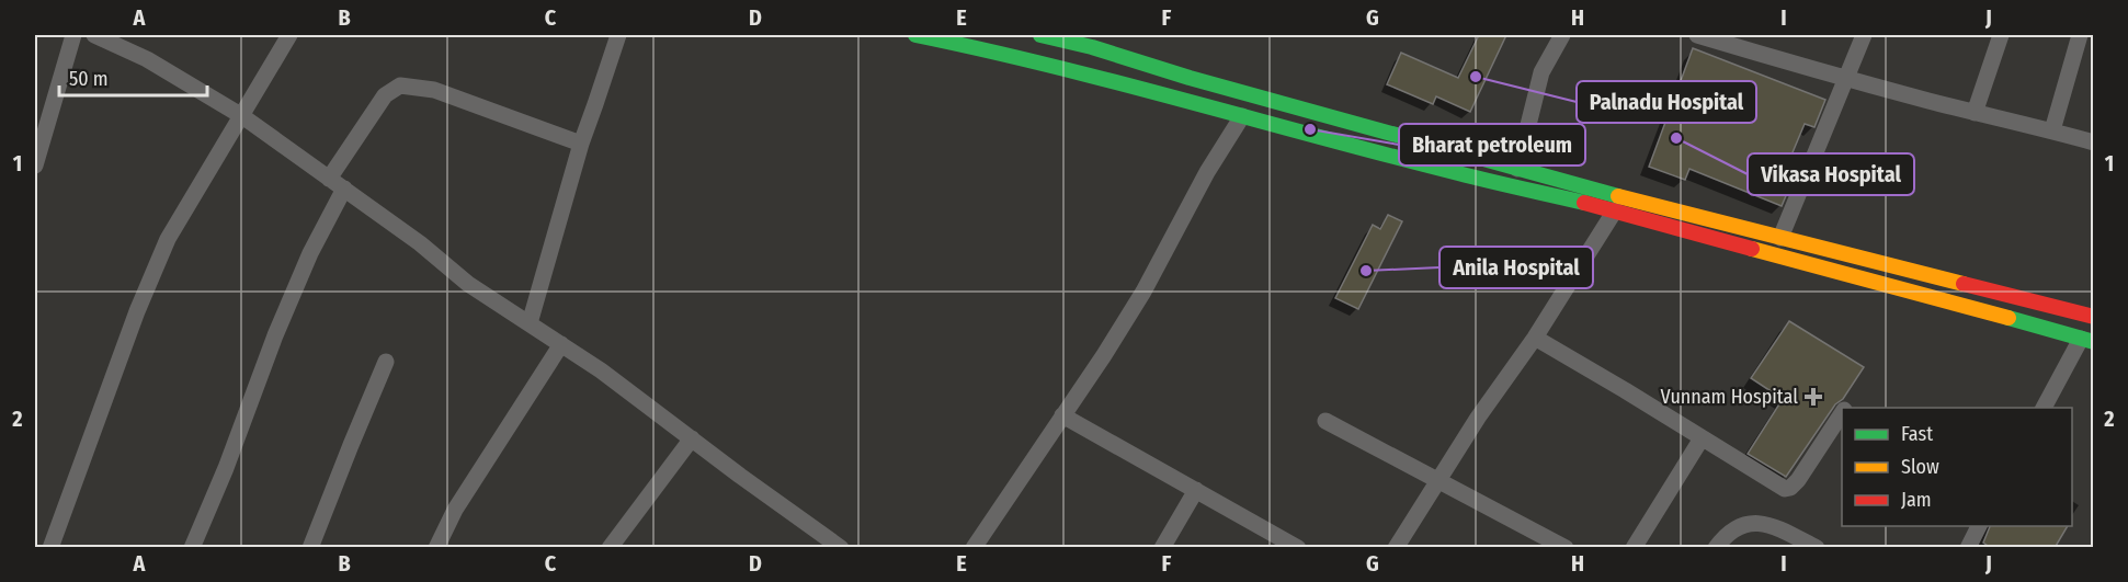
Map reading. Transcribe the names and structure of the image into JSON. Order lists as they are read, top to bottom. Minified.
{"places":{"other":["Palnadu Hospital","Bharat petroleum","Vikasa Hospital","Anila Hospital"],"health":["Vunnam Hospital"]},"legend":["Fast","Slow","Jam"],"scale_bar":"50 m","grid":{"columns":["A","B","C","D","E","F","G","H","I","J"],"rows":["1","2"]}}
